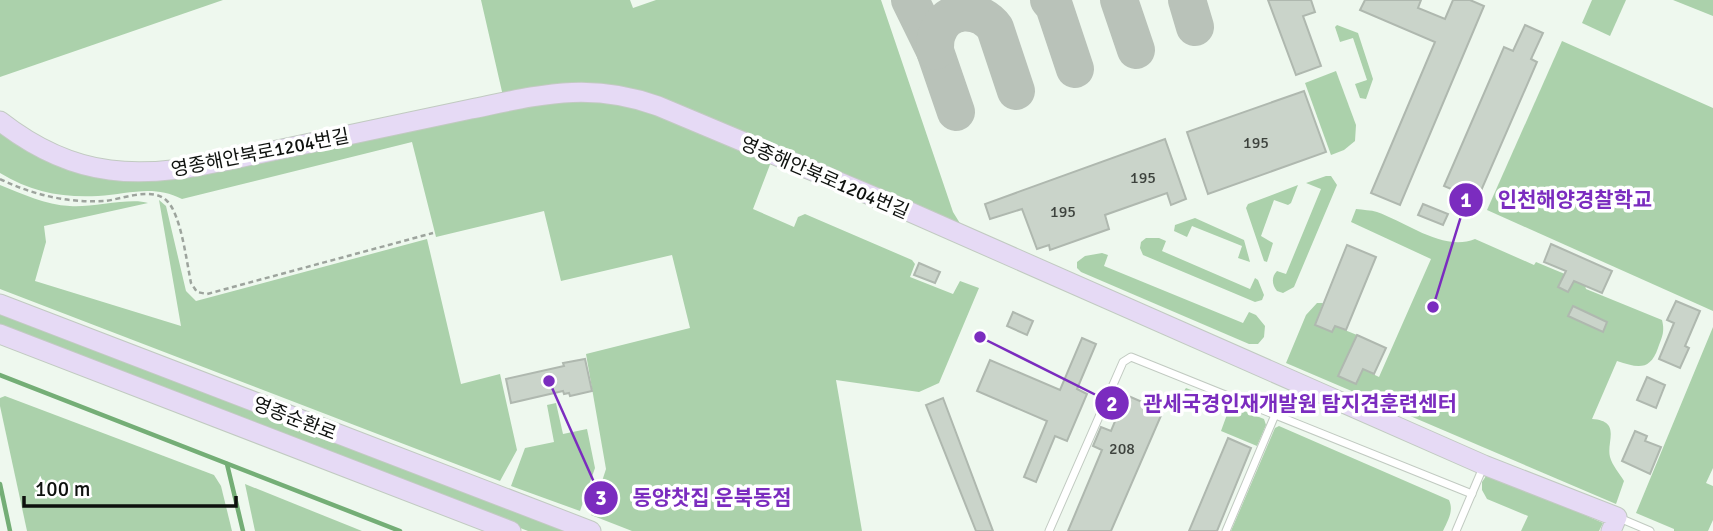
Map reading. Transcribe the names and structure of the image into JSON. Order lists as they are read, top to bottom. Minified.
{"streets":{"street":["영종해안북로1204번길","영종순환로"]},"places":["인천해양경찰학교","관세국경인재개발원 탐지견훈련센터","동양찻집 운북동점"],"house_numbers":["195","195","195","208"],"scale_bar":"100 m"}
